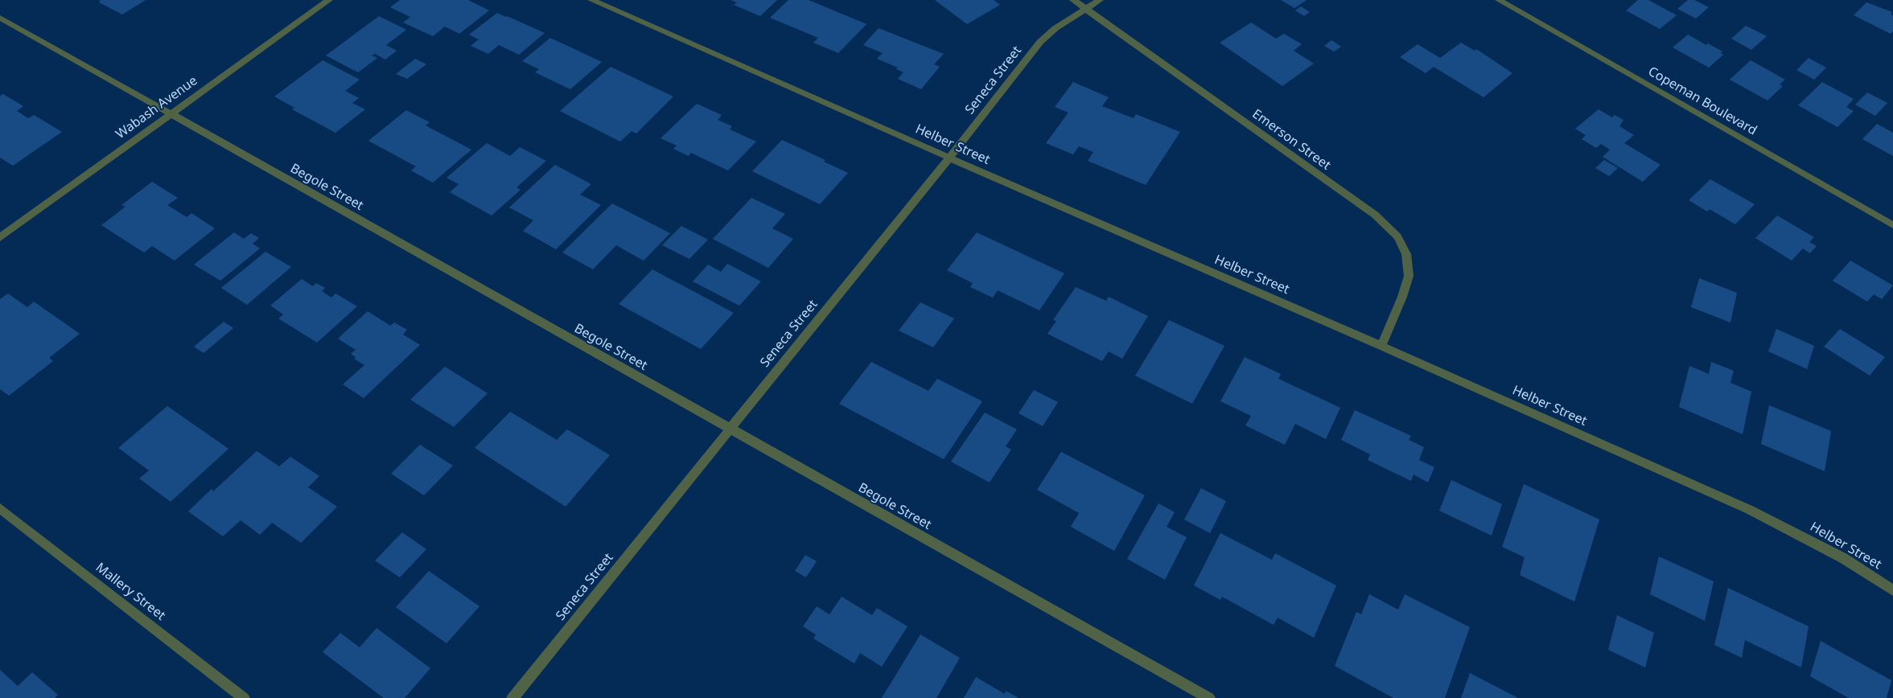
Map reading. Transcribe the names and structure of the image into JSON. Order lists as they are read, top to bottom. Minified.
{"streets":{"street":["Seneca Street","Copeman Boulevard","Wabash Avenue","Emerson Street","Helber Street","Begole Street","Mallery Street"]},"crossings":[["Seneca Street","Emerson Street"],["Seneca Street","Helber Street"],["Seneca Street","Begole Street"],["Wabash Avenue","Begole Street"],["Emerson Street","Helber Street"]]}
